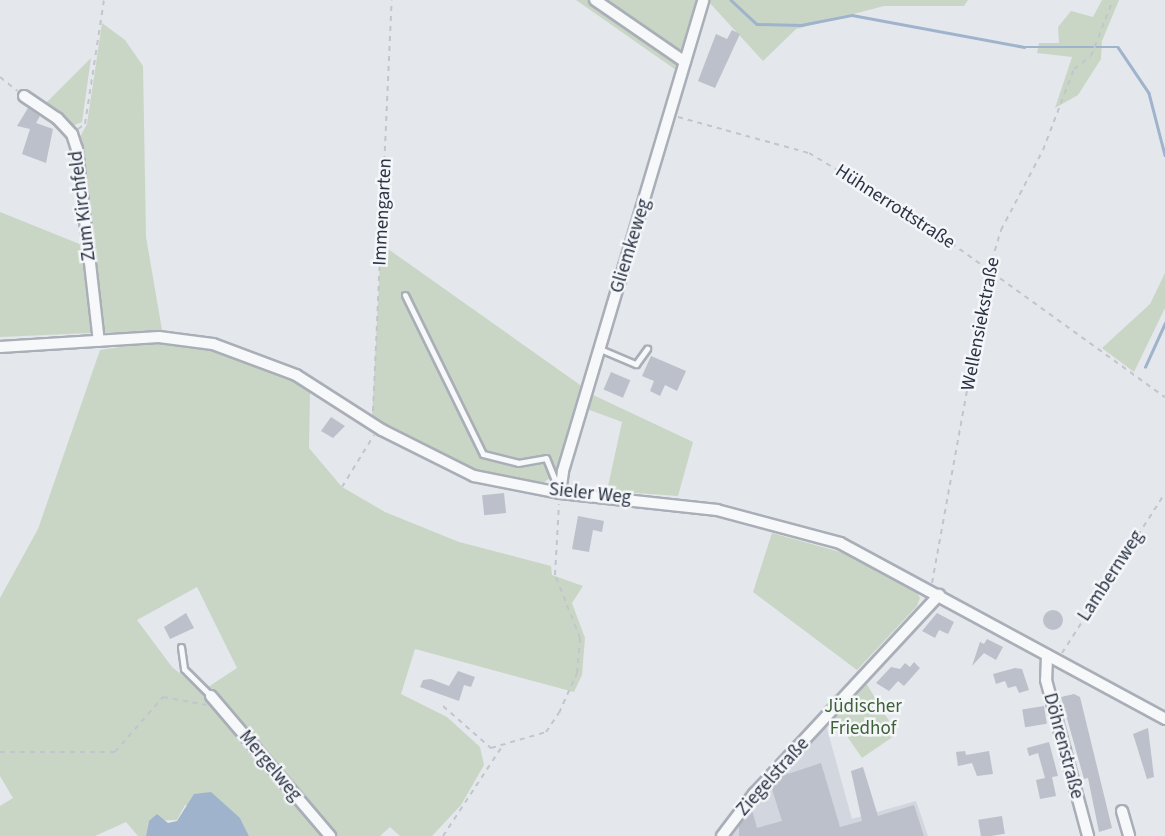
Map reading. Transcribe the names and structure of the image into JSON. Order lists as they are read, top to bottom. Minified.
{"streets":{"street":["Zum Kirchfeld","Gliemkeweg","Sieler Weg","Döhrenstraße","Mergelweg","Ziegelstraße"],"path":["Hühnerrottstraße","Immengarten","Wellensiekstraße","Lambernweg"]},"crossings":[["Zum Kirchfeld","Sieler Weg"],["Hühnerrottstraße","Gliemkeweg"],["Hühnerrottstraße","Wellensiekstraße"],["Immengarten","Sieler Weg"],["Gliemkeweg","Sieler Weg"],["Wellensiekstraße","Sieler Weg"],["Wellensiekstraße","Ziegelstraße"],["Sieler Weg","Lambernweg"],["Sieler Weg","Döhrenstraße"],["Sieler Weg","Ziegelstraße"]],"parks":["Jüdischer Friedhof"]}
